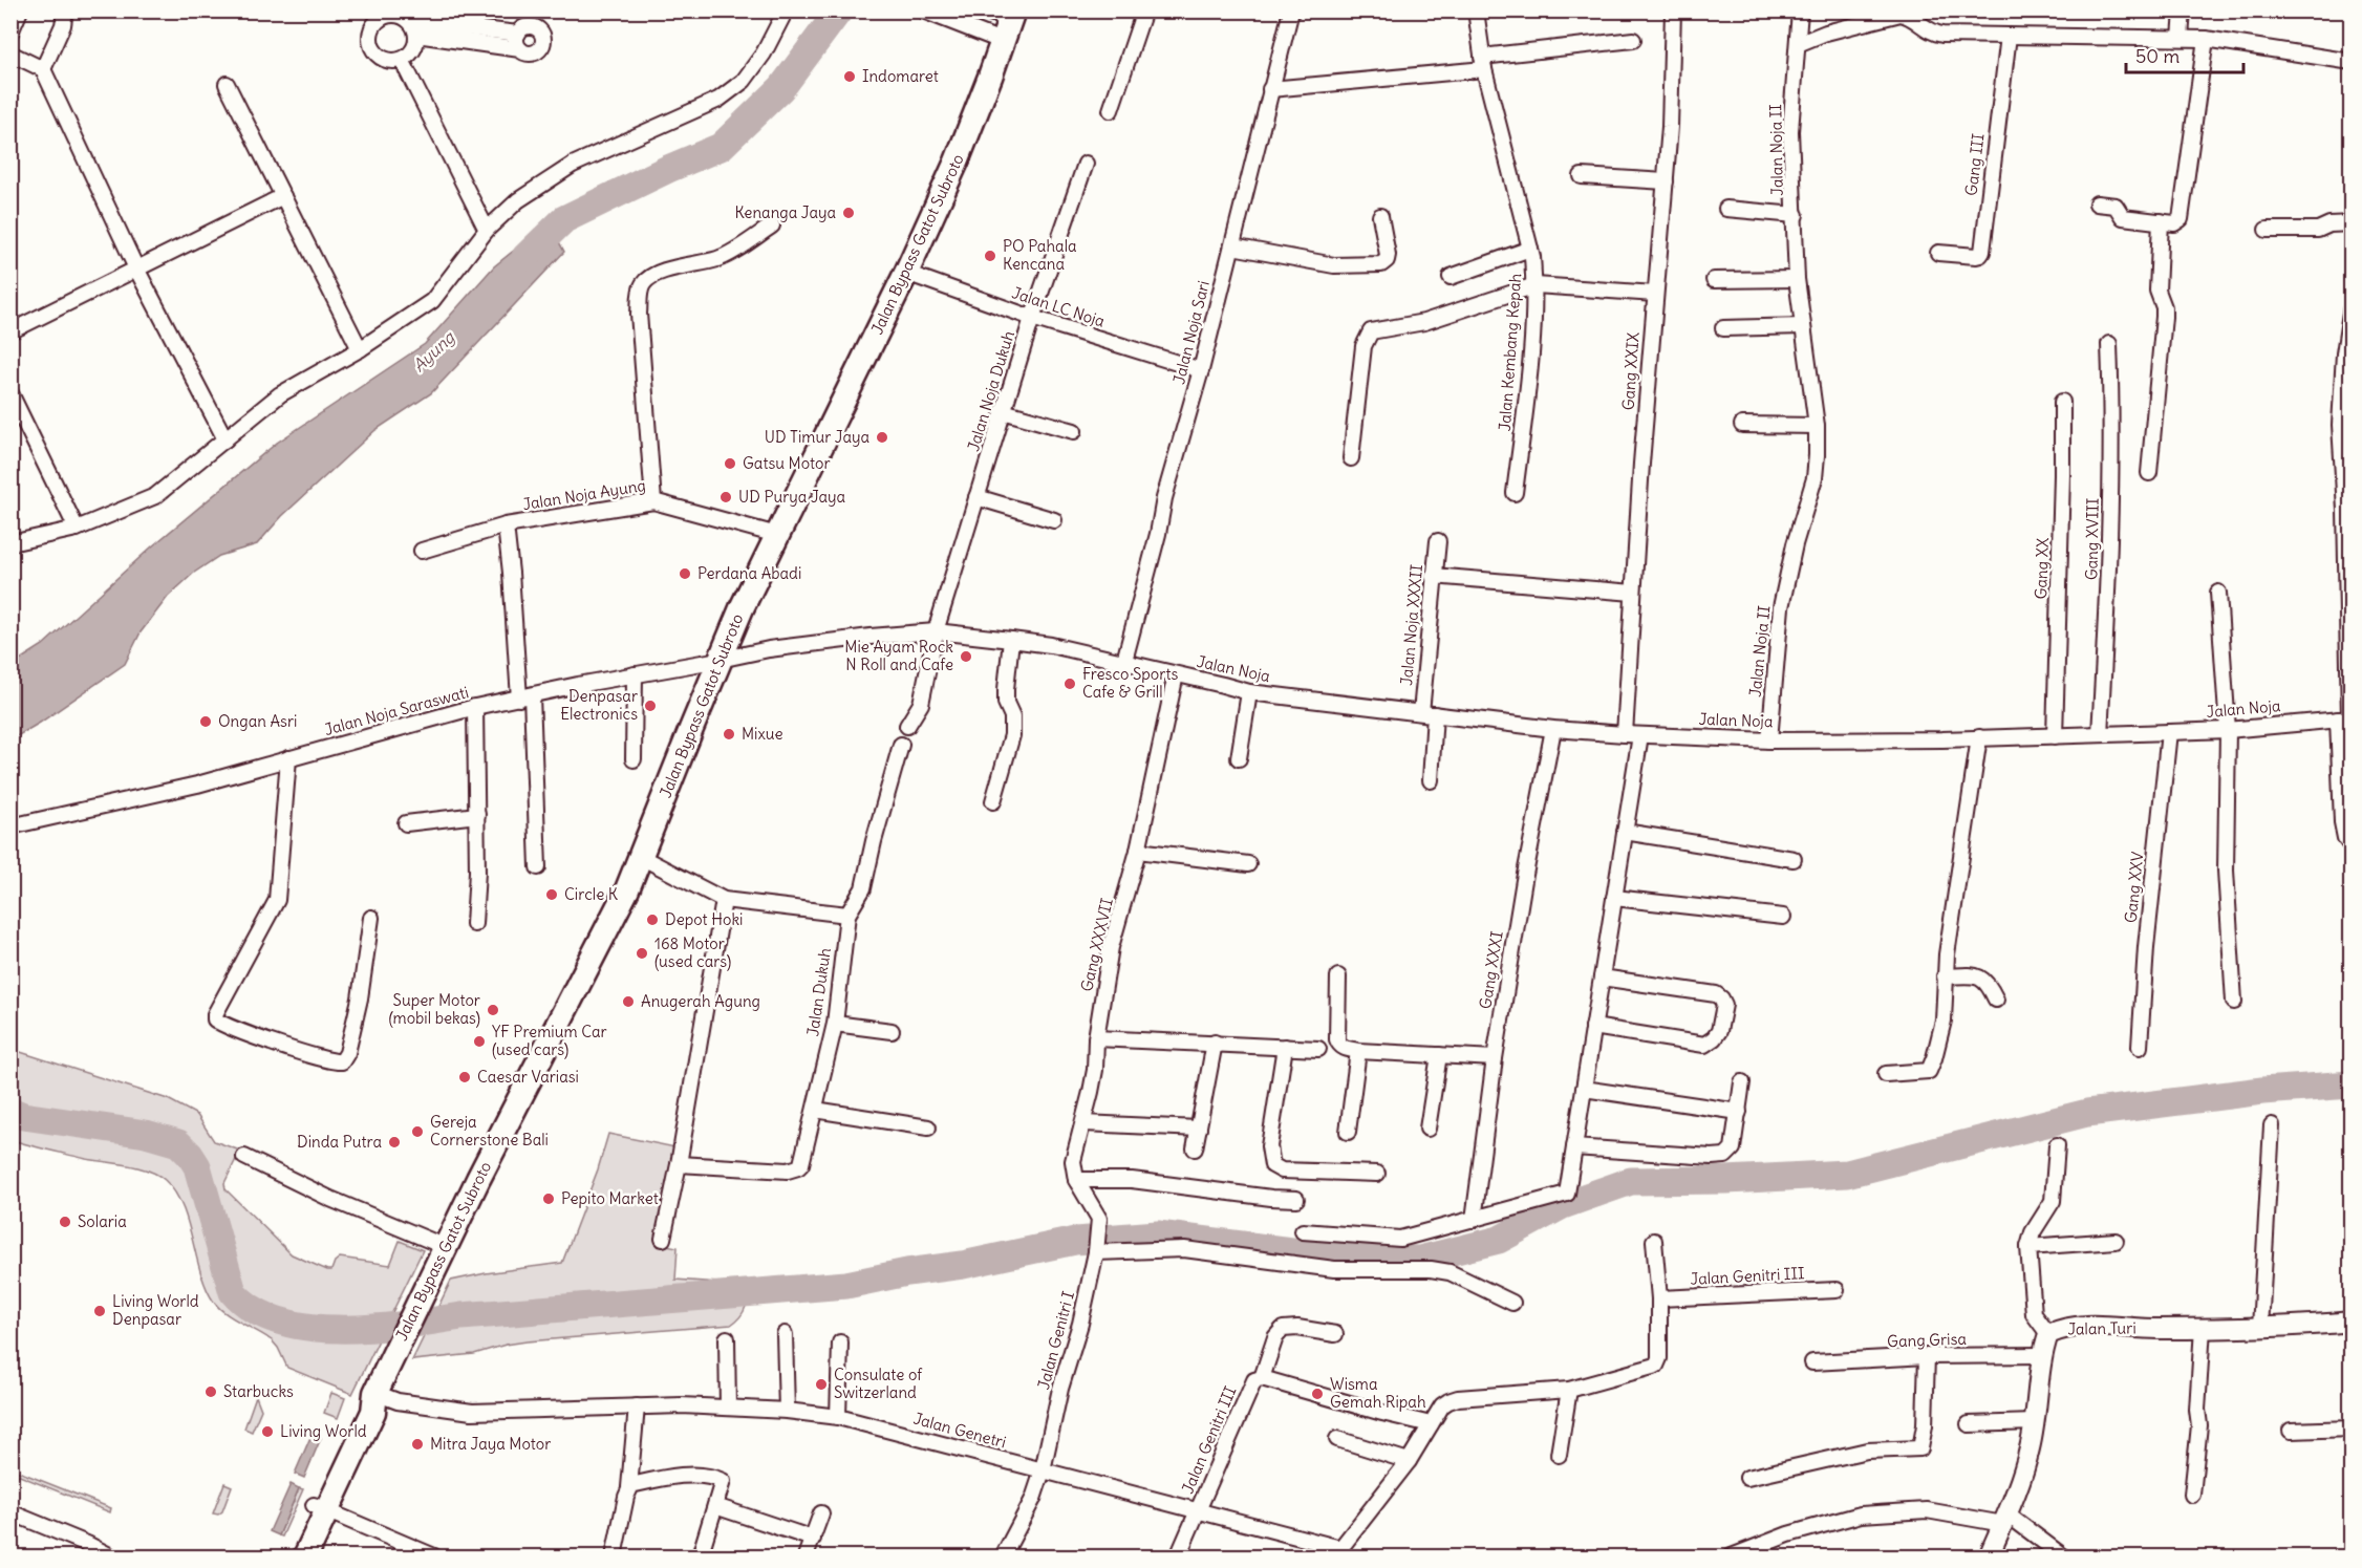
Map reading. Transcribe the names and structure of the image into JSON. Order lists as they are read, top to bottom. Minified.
{"streets":{"highway":["Jalan Bypass Gatot Subroto"],"street":["Jalan Noja II","Gang III","Jalan LC Noja","Jalan Noja Sari","Jalan Kembang Kepah","Gang XXIX","Jalan Noja Dukuh","Jalan Noja Ayung","Gang XVIII","Gang XX","Jalan Noja XXXII","Jalan Noja","Jalan Noja Saraswati","Gang XXV","Gang XXXVII","Gang XXXI","Jalan Dukuh","Jalan Genitri III","Jalan Turi","Jalan Genitri I","Gang Grisa","Jalan Genetri"]},"crossings":[["Jalan Noja II","Jalan Noja"],["Jalan Bypass Gatot Subroto","Jalan LC Noja"],["Jalan Bypass Gatot Subroto","Jalan Noja Ayung"],["Jalan Bypass Gatot Subroto","Jalan Noja"],["Jalan Bypass Gatot Subroto","Jalan Noja Saraswati"],["Jalan Bypass Gatot Subroto","Jalan Genetri"],["Jalan LC Noja","Jalan Noja Sari"],["Jalan LC Noja","Jalan Noja Dukuh"],["Jalan Noja Sari","Jalan Noja"],["Gang XXIX","Jalan Noja"],["Jalan Noja Dukuh","Jalan Noja"],["Jalan Noja Ayung","Jalan Noja Saraswati"],["Gang XVIII","Jalan Noja"],["Gang XX","Jalan Noja"],["Jalan Noja XXXII","Jalan Noja"],["Jalan Noja","Jalan Noja Saraswati"],["Jalan Noja","Gang XXV"],["Jalan Noja","Gang XXXVII"],["Jalan Noja","Gang XXXI"],["Gang XXXVII","Jalan Genitri I"],["Jalan Genitri III","Jalan Genetri"],["Jalan Turi","Gang Grisa"],["Jalan Genitri I","Jalan Genetri"]],"water":["Ayung"],"places":["Indomaret","Kenanga Jaya","PO Pahala Kencana","UD Timur Jaya","Gatsu Motor","UD Purya Jaya","Perdana Abadi","Mie Ayam Rock N Roll and Cafe","Fresco Sports Cafe & Grill","Denpasar Electronics","Ongan Asri","Mixue","Circle K","Depot Hoki","168 Motor (used cars)","Anugerah Agung","Super Motor (mobil bekas)","YF Premium Car (used cars)","Caesar Variasi","Gereja Cornerstone Bali","Dinda Putra","Pepito Market","Solaria","Living World Denpasar","Consulate of Switzerland","Starbucks","Wisma Gemah Ripah","Living World","Mitra Jaya Motor"],"scale_bar":"50 m"}
